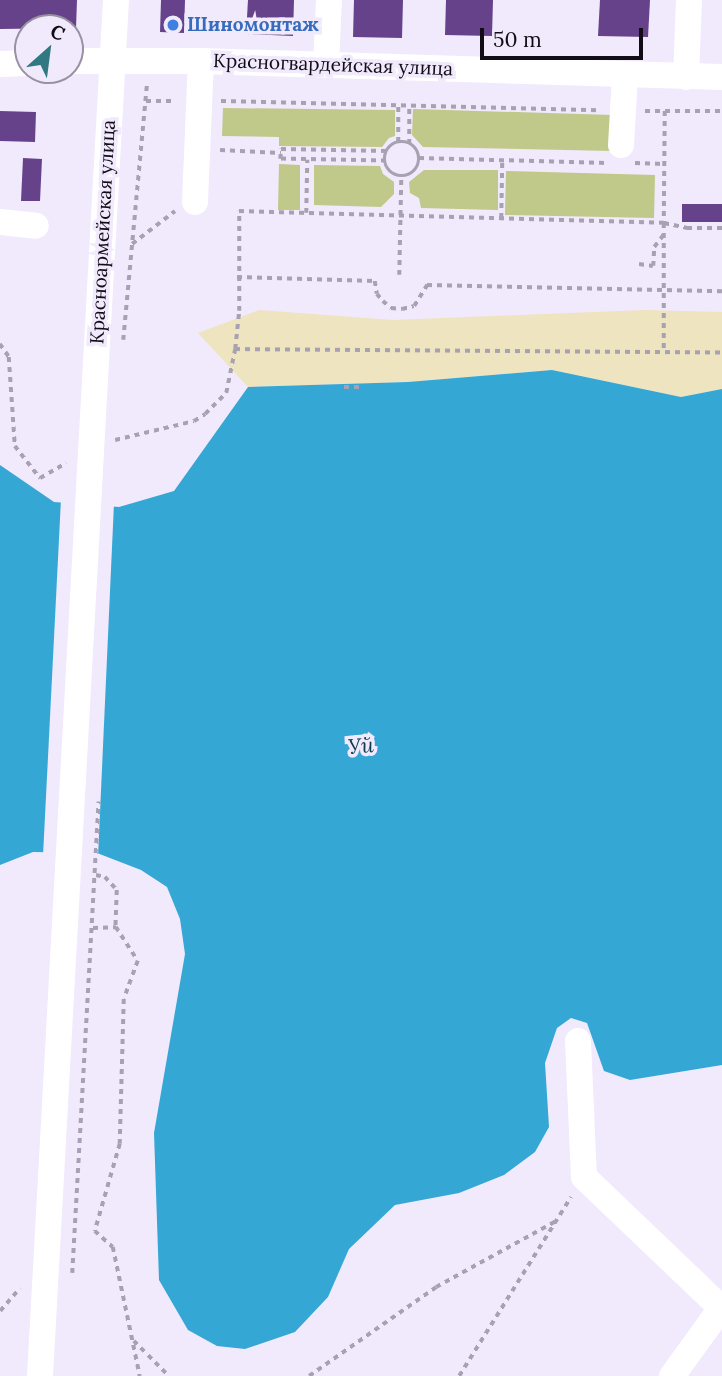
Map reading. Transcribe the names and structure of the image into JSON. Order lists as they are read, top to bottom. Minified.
{"streets":{"street":["Красногвардейская улица","Красноармейская улица"]},"crossings":[["Красногвардейская улица","Красноармейская улица"]],"water":["Уй"],"places":["Шиномонтаж"],"scale_bar":"50 m","north":"top right"}
